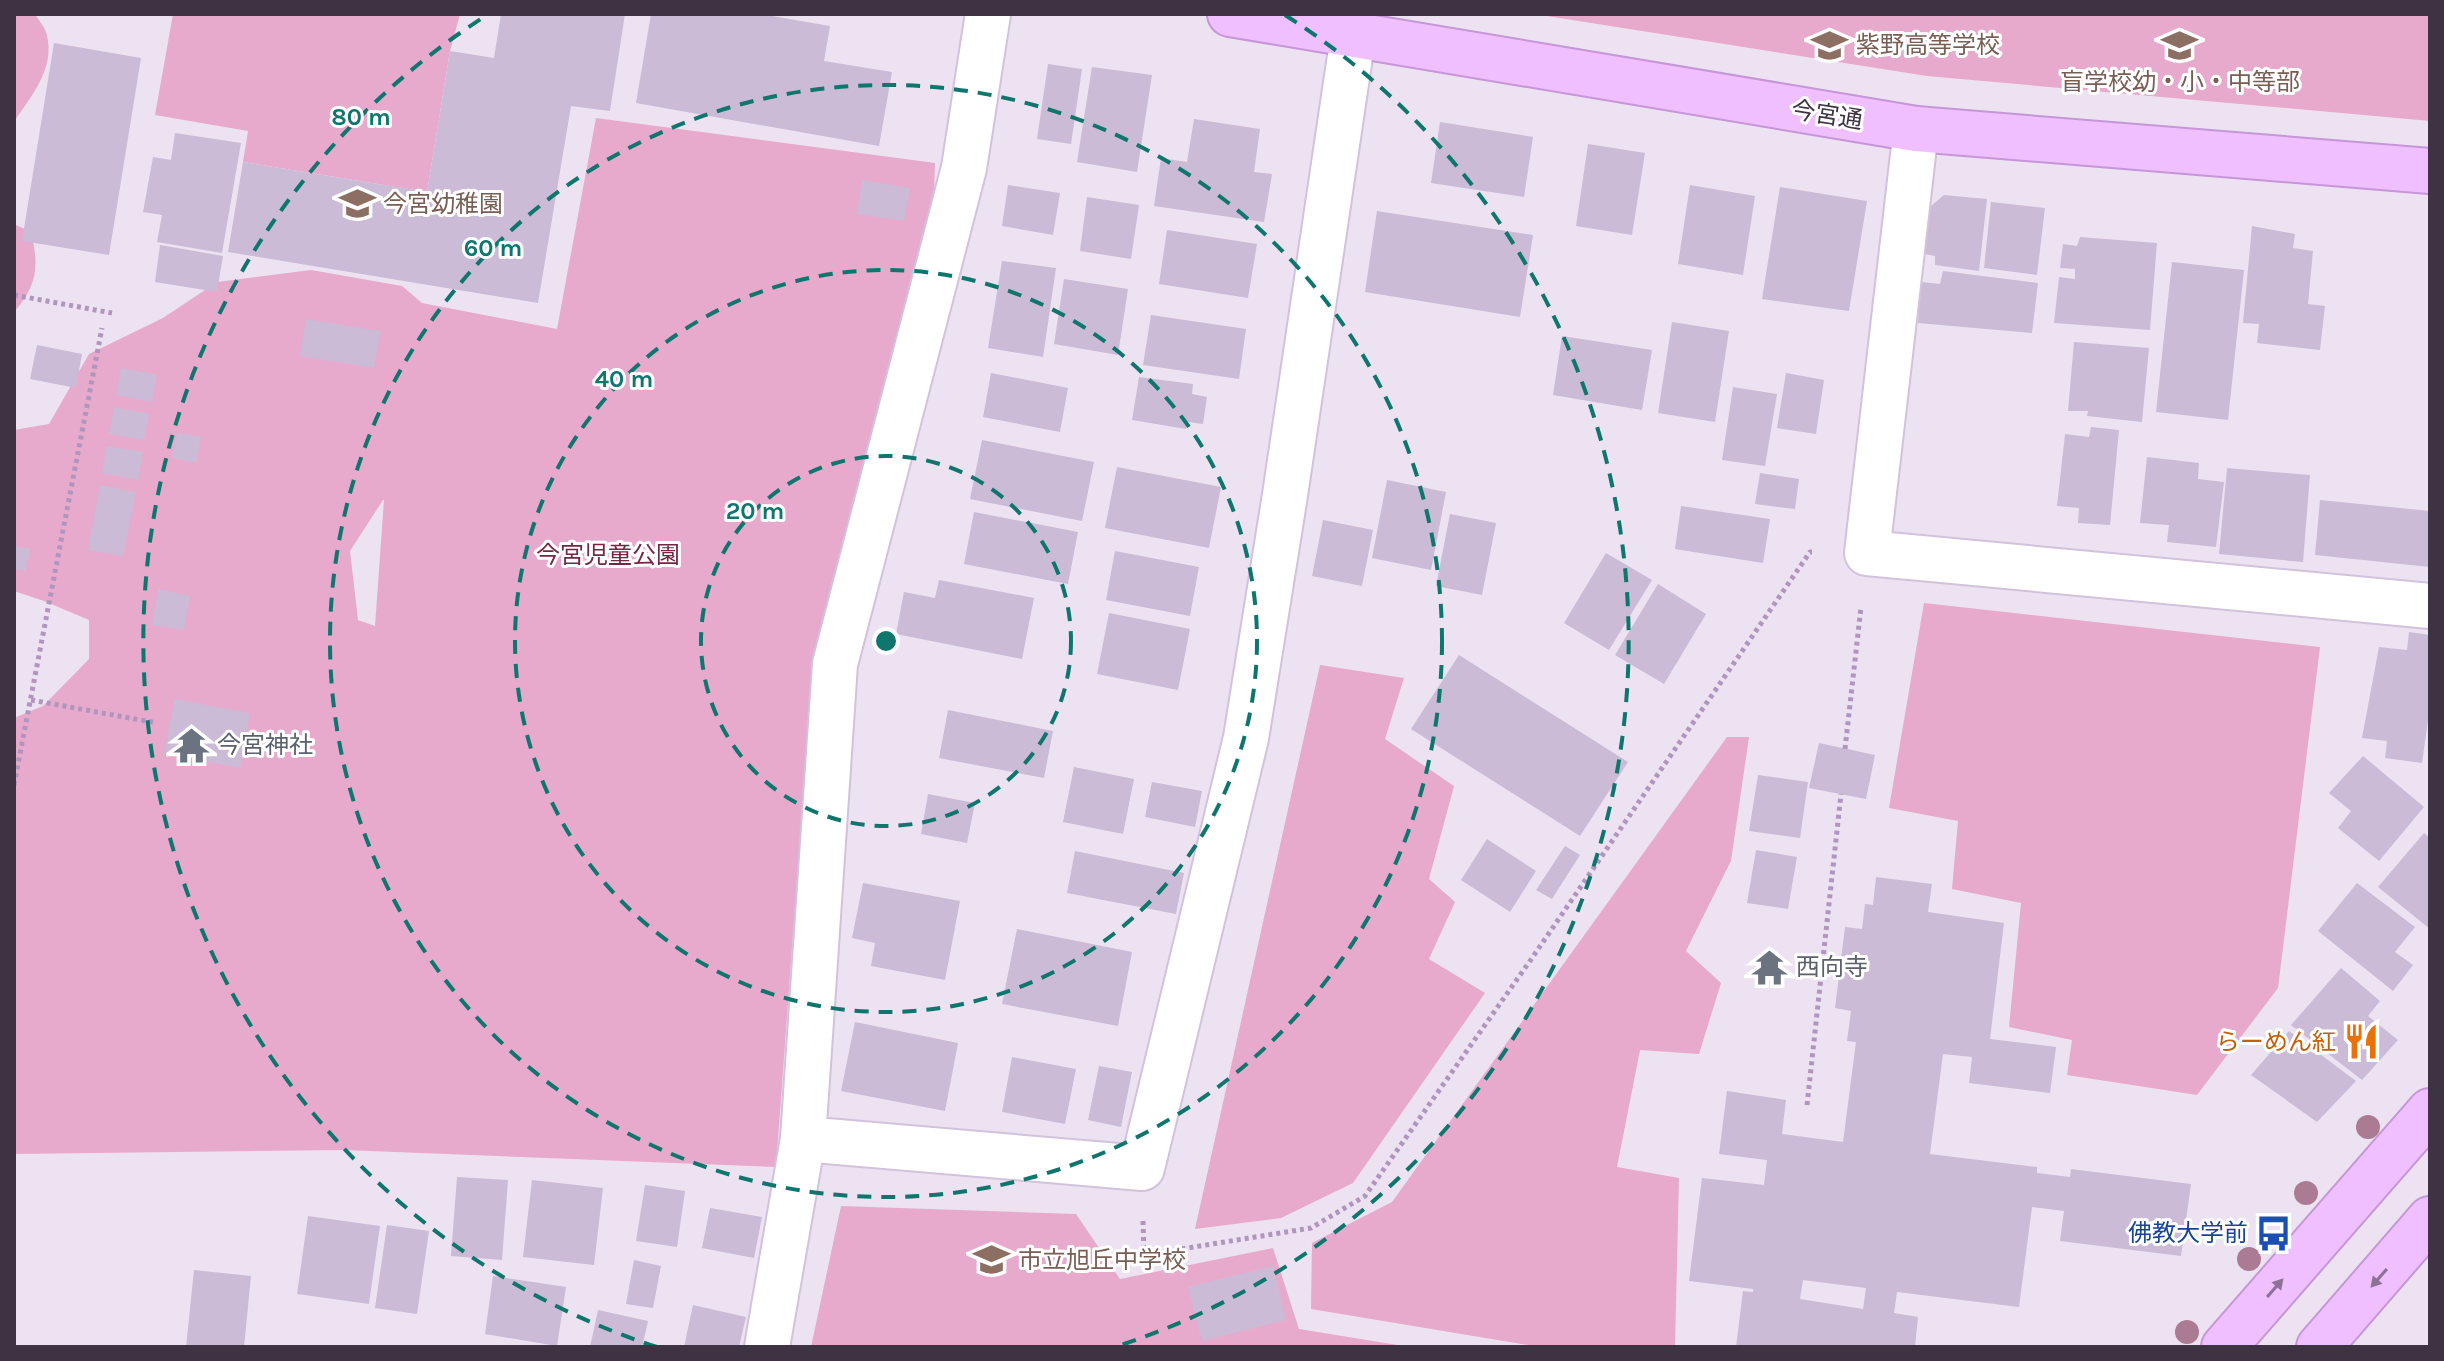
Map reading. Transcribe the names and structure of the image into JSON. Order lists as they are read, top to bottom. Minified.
{"streets":{"street":["今宮通"]},"parks":["今宮児童公園"],"places":{"school or university":["紫野高等学校","盲学校幼・小・中等部","今宮幼稚園","市立旭丘中学校"],"temple":["今宮神社","西向寺"],"restaurant":["らーめん紅"],"bus stop":["佛教大学前"]},"rings":["80 m","60 m","40 m","20 m"]}
